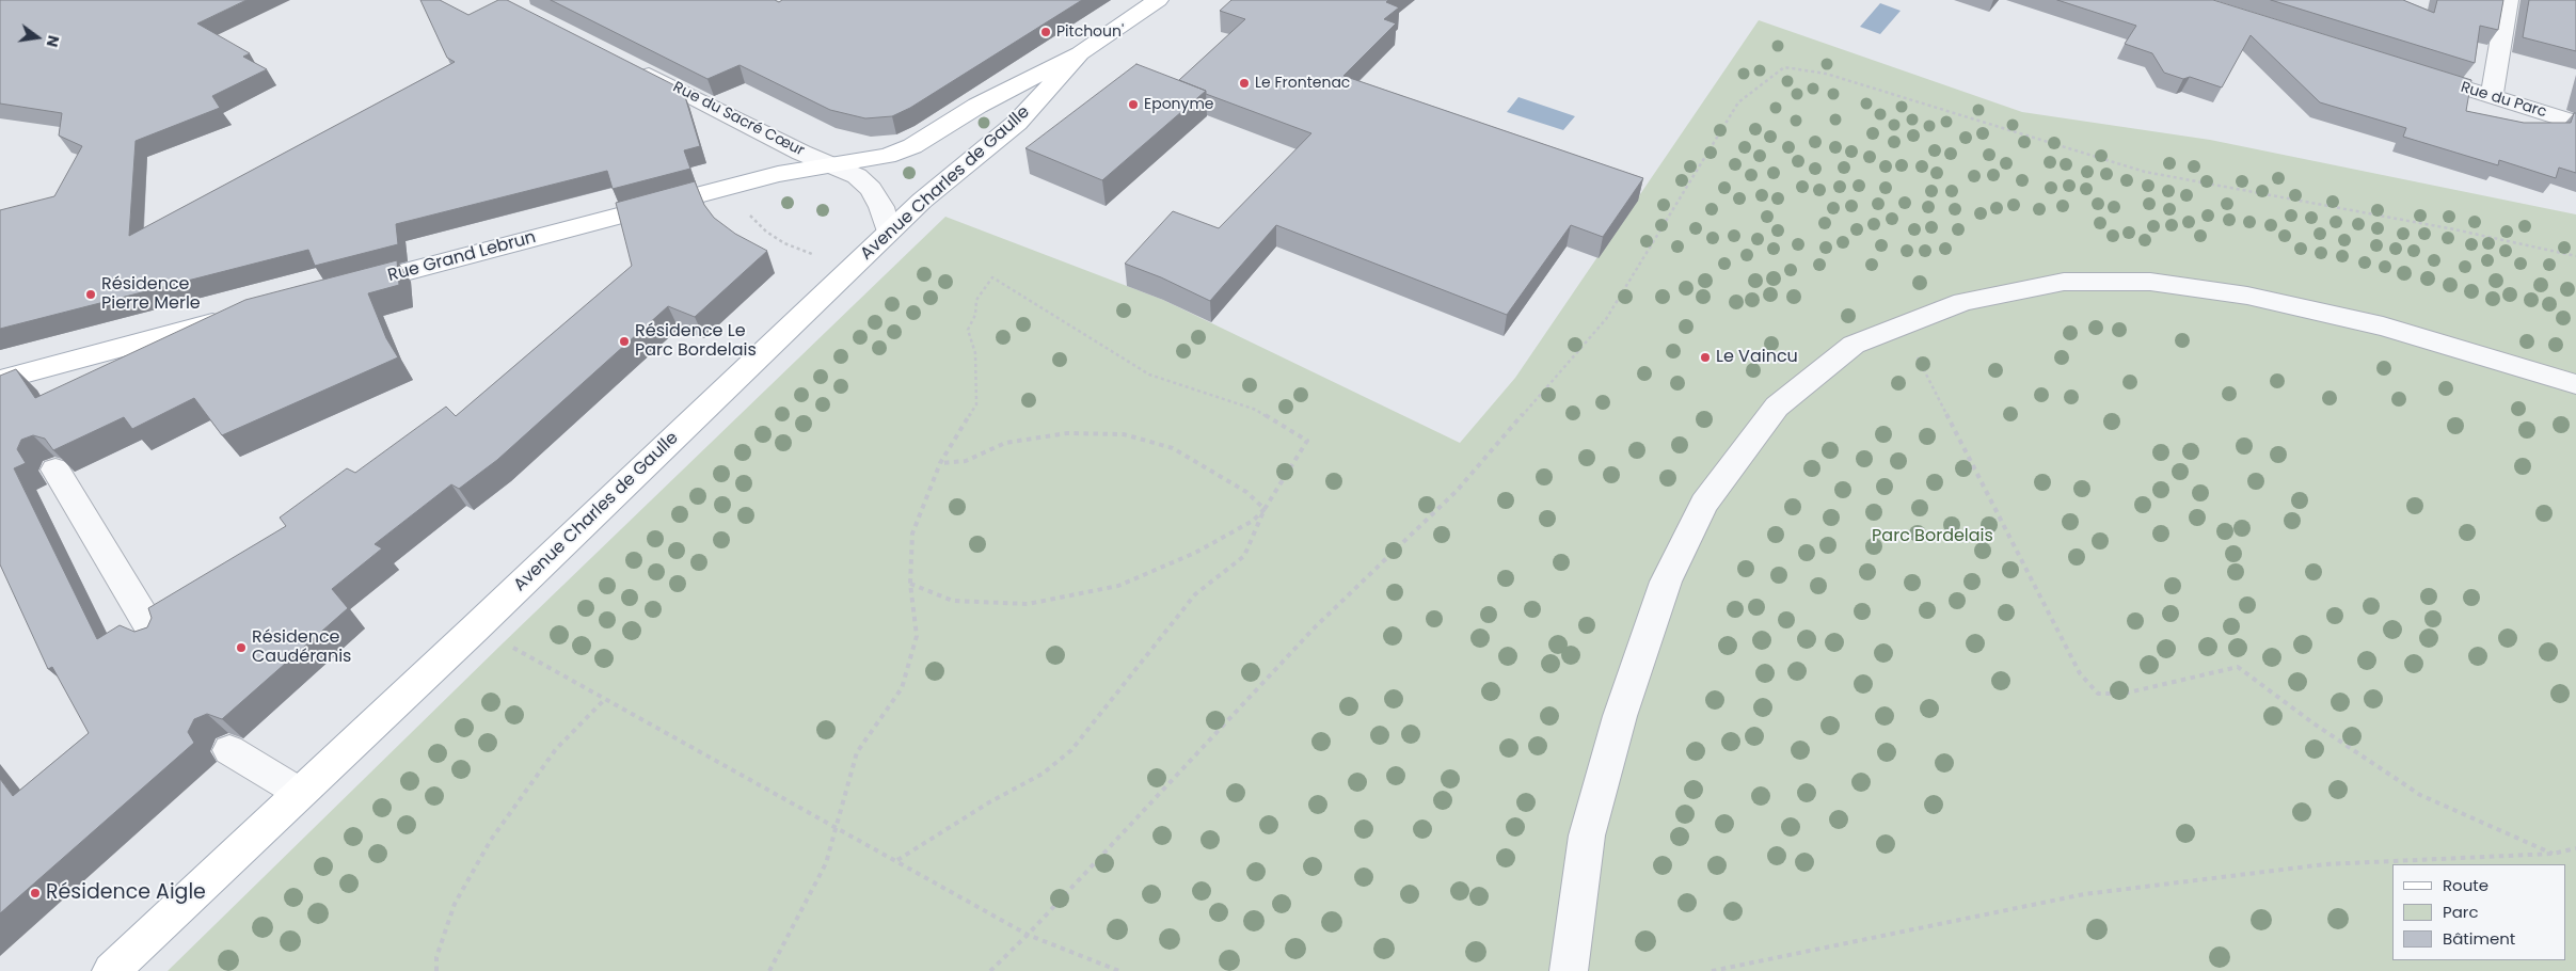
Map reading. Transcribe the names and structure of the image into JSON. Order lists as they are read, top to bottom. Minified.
{"streets":{"main road":["Avenue Charles de Gaulle","Rue Grand Lebrun"],"street":["Rue du Parc","Rue du Sacré Cœur"]},"crossings":[["Rue du Sacré Cœur","Avenue Charles de Gaulle"],["Rue du Sacré Cœur","Rue Grand Lebrun"],["Avenue Charles de Gaulle","Rue Grand Lebrun"]],"parks":["Parc Bordelais"],"places":["Pitchoun'","Le Frontenac","Eponyme","Résidence Pierre Merle","Résidence Le Parc Bordelais","Le Vaincu","Résidence Caudéranis","Résidence Aigle"],"legend":["Route","Parc","Bâtiment"],"north":"right"}
